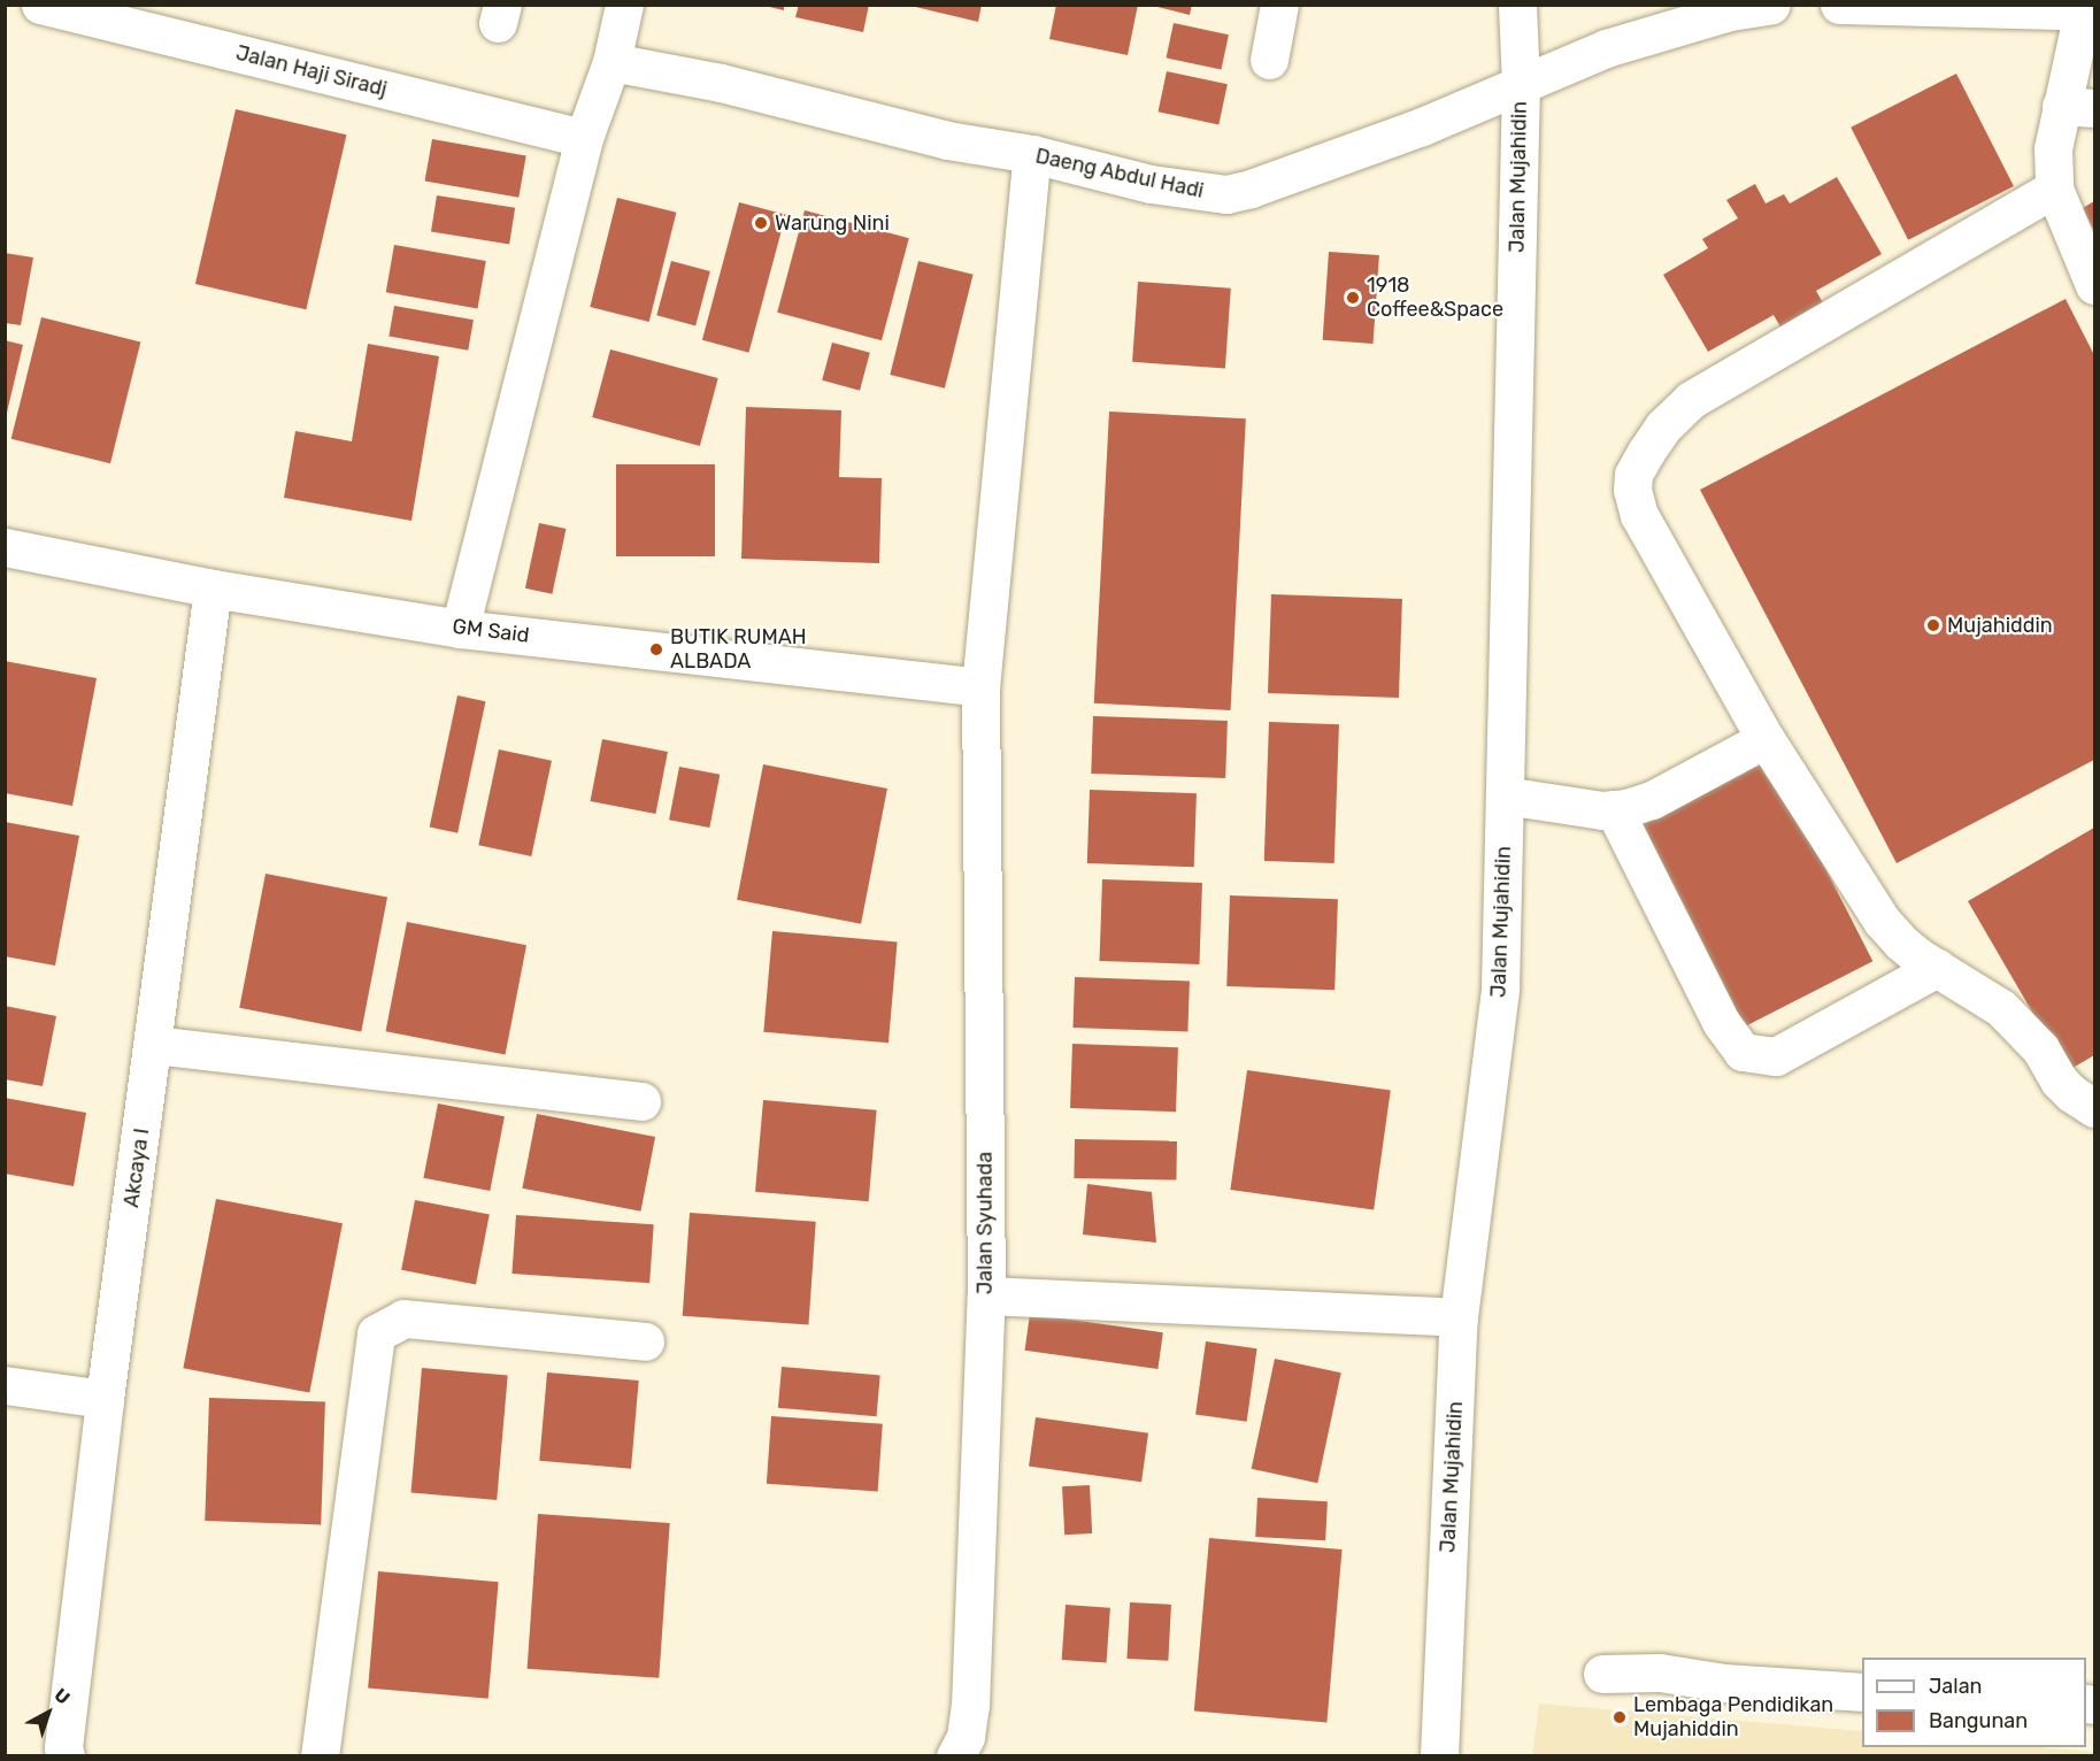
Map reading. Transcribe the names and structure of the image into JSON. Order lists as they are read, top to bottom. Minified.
{"streets":{"street":["Jalan Haji Siradj","Daeng Abdul Hadi","Jalan Mujahidin","GM Said","Akcaya I","Jalan Syuhada"]},"crossings":[["Daeng Abdul Hadi","Jalan Mujahidin"],["Daeng Abdul Hadi","Jalan Syuhada"],["GM Said","Akcaya I"],["GM Said","Jalan Syuhada"]],"places":["Warung Nini","1918 Coffee&Space","Mujahiddin","BUTIK RUMAH ALBADA","Lembaga Pendidikan Mujahiddin"],"legend":["Jalan","Bangunan"],"north":"top right"}
